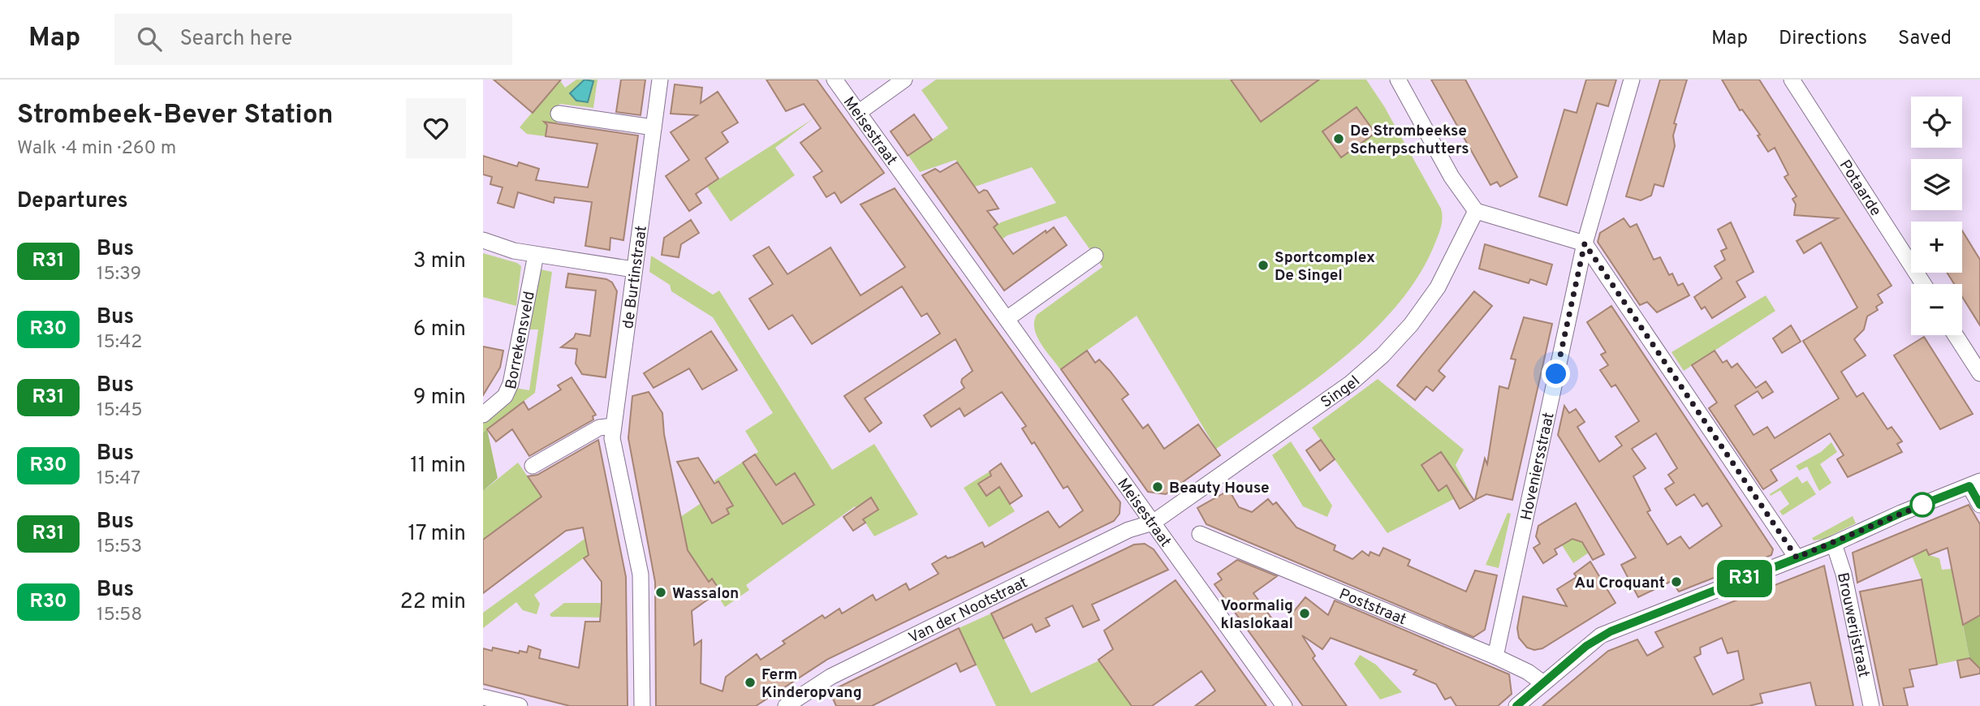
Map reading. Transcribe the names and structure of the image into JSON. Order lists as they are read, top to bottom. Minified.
{"streets":{"street":["Meisestraat","Potaarde","de Burtinstraat","Borrekensveld","Singel","Hoveniersstraat","Poststraat","Van der Nootstraat","Brouwerijstraat"]},"crossings":[["Meisestraat","Singel"],["Meisestraat","Van der Nootstraat"],["Singel","Van der Nootstraat"],["Hoveniersstraat","Poststraat"]],"places":["De Strombeekse Scherpschutters","Sportcomplex De Singel","Beauty House","Au Croquant","Wassalon","Voormalig klaslokaal","Ferm Kinderopvang"],"lines":["bus line R31"],"page":{"header":"Map","search":"Search here","nav":["Map","Directions","Saved"],"heading":[["Strombeek-Bever Station","Walk · 4 min · 260 m"],"Departures"],"on_map":"R31","map_buttons":["+","−"],"list":[{"mark":"R31","name":"Bus","note":"15:39","value":"3 min"},{"mark":"R30","name":"Bus","note":"15:42","value":"6 min"},{"mark":"R31","name":"Bus","note":"15:45","value":"9 min"},{"mark":"R30","name":"Bus","note":"15:47","value":"11 min"},{"mark":"R31","name":"Bus","note":"15:53","value":"17 min"},{"mark":"R30","name":"Bus","note":"15:58","value":"22 min"}]}}
